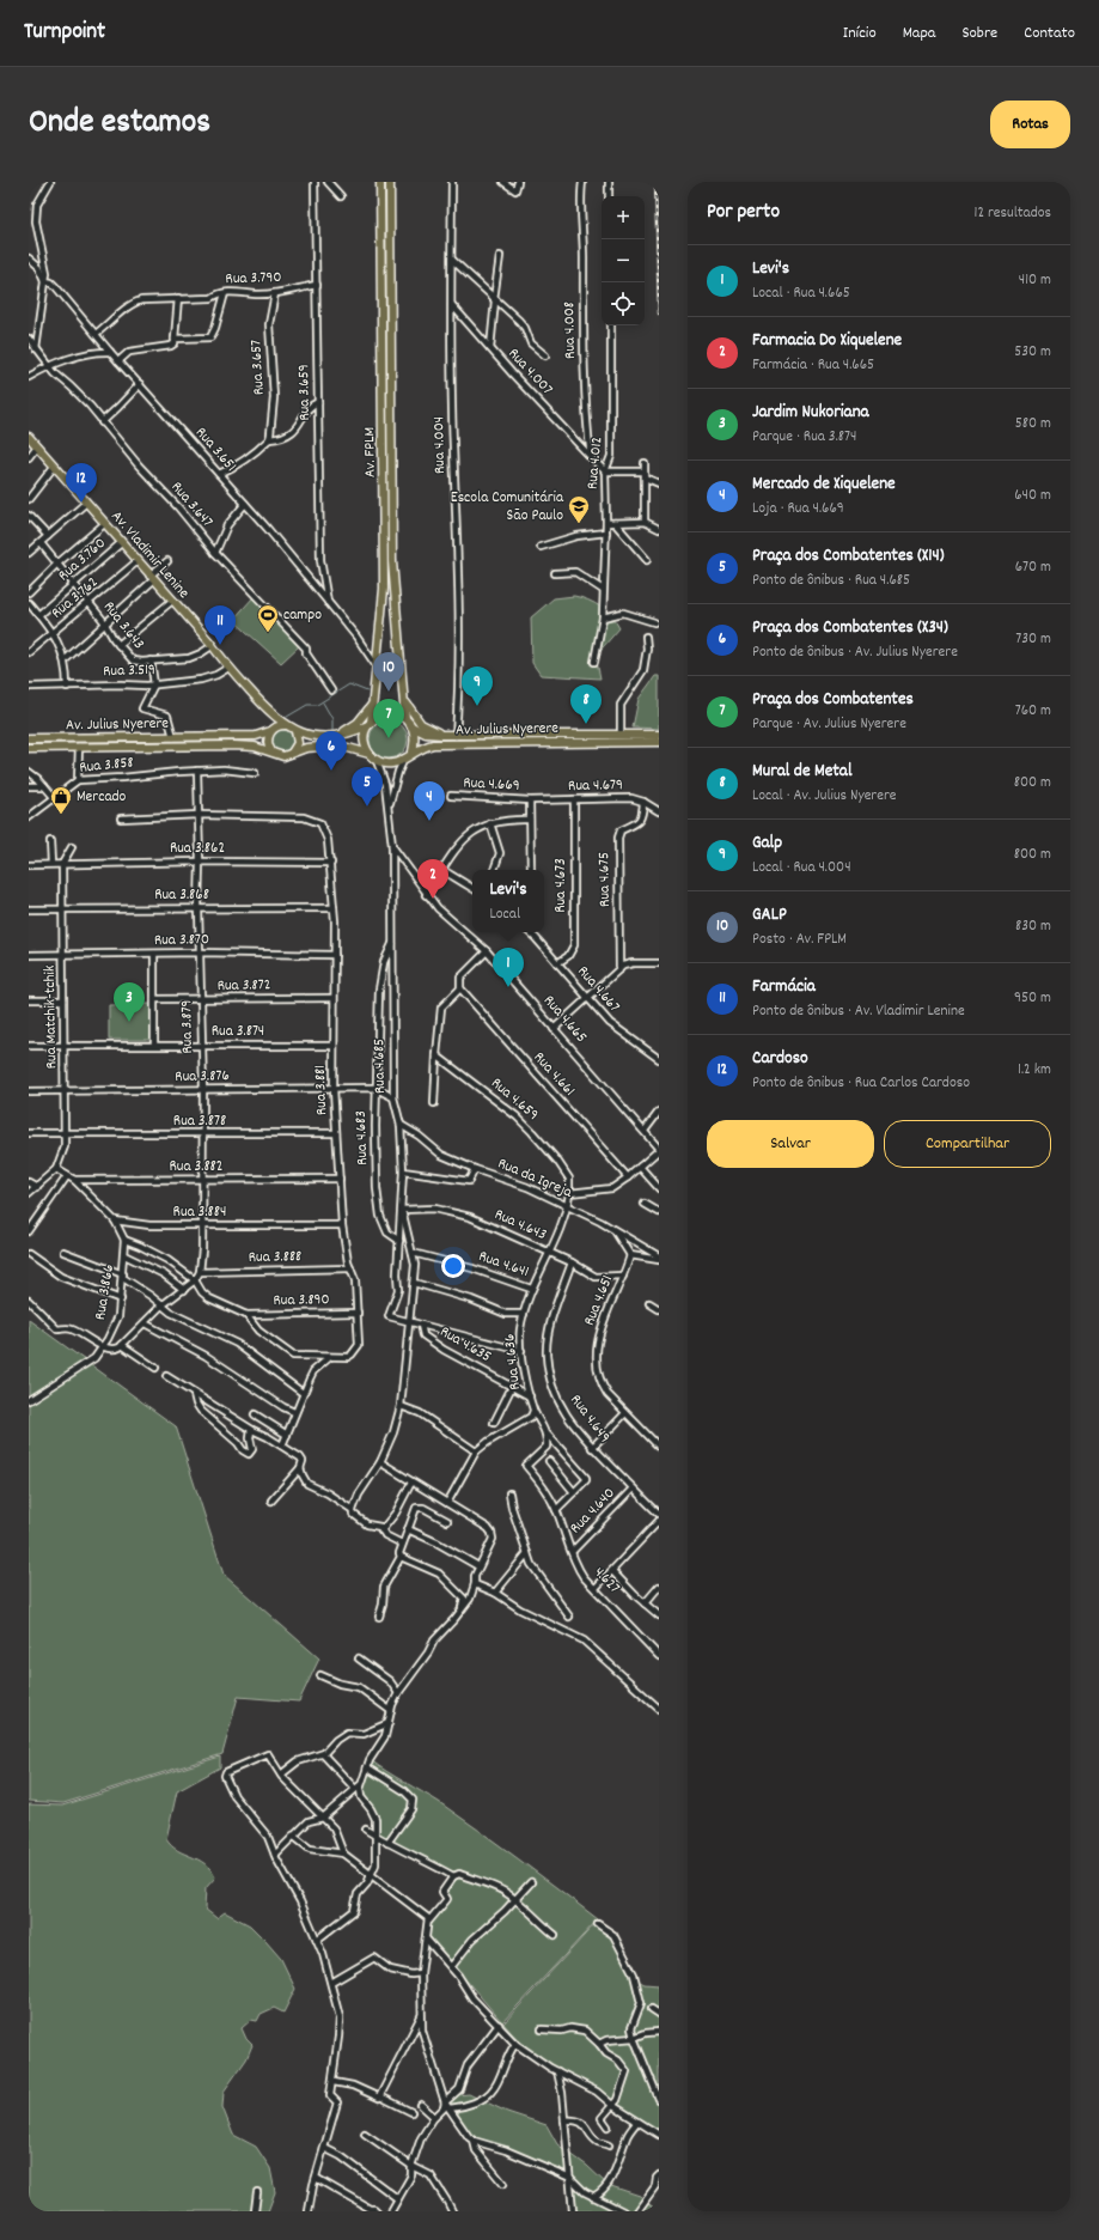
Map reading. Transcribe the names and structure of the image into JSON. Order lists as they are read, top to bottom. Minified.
{"streets":{"main road":["Av. FPLM","Av. Vladimir Lenine","Av. Julius Nyerere"],"street":["Rua 3.790","Rua 4.008","Rua 3.657","Rua 4.007","Rua 3.659","Rua 4.004","Rua 3.651","Rua 4.012","Rua 3.647","Rua 3.760","Rua 3.762","Rua 3.643","Rua 3.519","Rua 3.858","Rua 4.669","Rua 4.679","Rua 3.862","Rua 4.675","Rua 4.673","Rua 3.868","Rua 3.870","Rua 3.872","Rua 4.667","Rua Matchik-tchik","Rua 4.665","Rua 3.879","Rua 3.874","Rua 4.685","Rua 4.661","Rua 3.876","Rua 3.881","Rua 4.659","Rua 3.878","Rua 4.683","Rua 3.882","Rua da Igreja","Rua 3.884","Rua 4.643","Rua 3.888","Rua 4.641","Rua 3.866","Rua 3.890","Rua 4.651","Rua 4.635","Rua 4.636","Rua 4.649","Rua 4.640","4.627"]},"crossings":[["Rua 3.790","Rua 3.657"],["Rua 3.790","Rua 3.659"],["Rua 3.790","Rua 3.651"],["Rua 4.008","Rua 4.007"],["Rua 4.007","Rua 4.004"],["Rua 3.659","Rua 3.651"],["Rua 4.004","Av. Julius Nyerere"],["Rua 3.651","Av. FPLM"],["Av. FPLM","Av. Julius Nyerere"],["Av. FPLM","Rua 4.685"],["Av. Vladimir Lenine","Rua 3.760"],["Av. Vladimir Lenine","Rua 3.762"],["Av. Vladimir Lenine","Rua 3.643"],["Av. Vladimir Lenine","Rua 3.519"],["Av. Vladimir Lenine","Av. Julius Nyerere"],["Rua 3.760","Rua 3.643"],["Rua 3.762","Rua 3.643"],["Av. Julius Nyerere","Rua 4.685"],["Rua 3.858","Rua 3.879"],["Rua 4.669","Rua 4.679"],["Rua 4.679","Rua 4.675"],["Rua 4.679","Rua 4.673"],["Rua 3.862","Rua Matchik-tchik"],["Rua 3.862","Rua 3.879"],["Rua 3.862","Rua 3.881"],["Rua 4.673","Rua 4.667"],["Rua 3.868","Rua Matchik-tchik"],["Rua 3.868","Rua 3.879"],["Rua 3.868","Rua 3.881"],["Rua 3.870","Rua Matchik-tchik"],["Rua 3.870","Rua 3.879"],["Rua 3.870","Rua 3.881"],["Rua 3.872","Rua 3.879"],["Rua 3.872","Rua 3.881"],["Rua Matchik-tchik","Rua 3.874"],["Rua Matchik-tchik","Rua 3.876"],["Rua Matchik-tchik","Rua 3.878"],["Rua Matchik-tchik","Rua 3.882"],["Rua 4.665","Rua 4.685"],["Rua 3.879","Rua 3.874"],["Rua 3.879","Rua 3.876"],["Rua 3.879","Rua 3.881"],["Rua 3.879","Rua 3.878"],["Rua 3.879","Rua 3.882"],["Rua 3.879","Rua 3.884"],["Rua 3.879","Rua 3.888"],["Rua 3.874","Rua 3.881"],["Rua 4.685","Rua 4.683"],["Rua 4.685","Rua da Igreja"],["Rua 4.685","Rua 4.643"],["Rua 3.876","Rua 3.881"],["Rua 3.876","Rua 4.683"],["Rua 3.881","Rua 3.878"],["Rua 3.881","Rua 3.882"],["Rua 3.881","Rua 3.884"],["Rua 3.881","Rua 3.888"],["Rua 3.881","Rua 3.890"],["Rua 4.659","Rua 4.636"],["Rua da Igreja","Rua 4.636"],["Rua 4.643","Rua 4.651"],["Rua 4.643","Rua 4.636"],["Rua 4.643","Rua 4.649"],["Rua 4.641","Rua 4.636"],["Rua 4.635","Rua 4.636"],["Rua 4.636","4.627"],["Rua 4.649","Rua 4.640"],["Rua 4.640","4.627"]],"places":{"school or university":["Escola Comunitária São Paulo"],"sports":["campo"],"shop":["Mercado"]},"page":{"header":"Turnpoint","nav":["Início","Mapa","Sobre","Contato"],"title":"Onde estamos","buttons":["Rotas",["Salvar","Compartilhar"]],"heading":["Por perto","12 resultados"],"map_buttons":["+","−"],"list":[{"mark":"1","name":"Levi's","note":"Local · Rua 4.665","value":"410 m"},{"mark":"2","name":"Farmacia Do Xiquelene","note":"Farmácia · Rua 4.665","value":"530 m"},{"mark":"3","name":"Jardim Nukoriana","note":"Parque · Rua 3.874","value":"580 m"},{"mark":"4","name":"Mercado de Xiquelene","note":"Loja · Rua 4.669","value":"640 m"},{"mark":"5","name":"Praça dos Combatentes (X14)","note":"Ponto de ônibus · Rua 4.685","value":"670 m"},{"mark":"6","name":"Praça dos Combatentes (X34)","note":"Ponto de ônibus · Av. Julius Nyerere","value":"730 m"},{"mark":"7","name":"Praça dos Combatentes","note":"Parque · Av. Julius Nyerere","value":"760 m"},{"mark":"8","name":"Mural de Metal","note":"Local · Av. Julius Nyerere","value":"800 m"},{"mark":"9","name":"Galp","note":"Local · Rua 4.004","value":"800 m"},{"mark":"10","name":"GALP","note":"Posto · Av. FPLM","value":"830 m"},{"mark":"11","name":"Farmácia","note":"Ponto de ônibus · Av. Vladimir Lenine","value":"950 m"},{"mark":"12","name":"Cardoso","note":"Ponto de ônibus · Rua Carlos Cardoso","value":"1.2 km"}],"pins":["12","11","10","9","8","7","6","5","4","2","1","3"],"popup":["Levi's","Local"]}}
